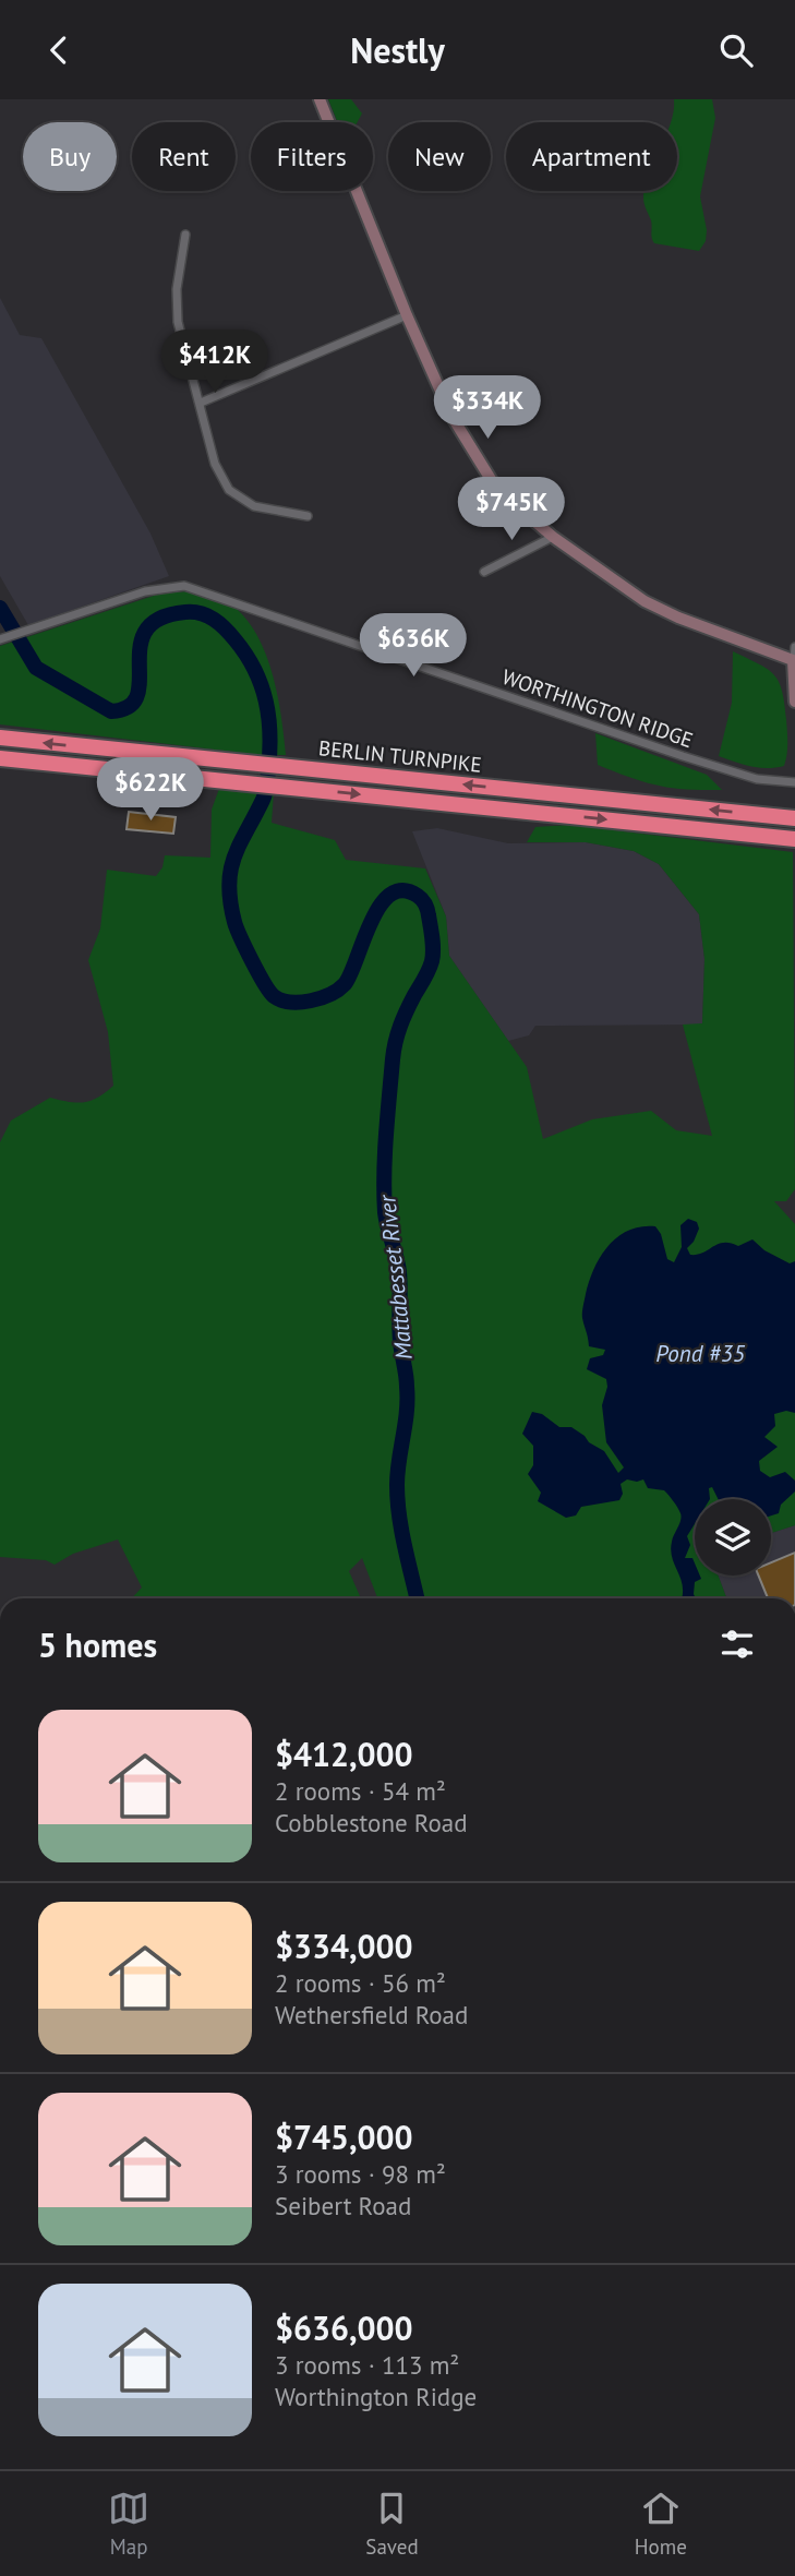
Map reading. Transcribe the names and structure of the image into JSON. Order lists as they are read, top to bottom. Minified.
{"streets":{"highway":["BERLIN TURNPIKE"],"street":["WORTHINGTON RIDGE"]},"water":["Mattabesset River","Pond #35"],"page":{"header":"Nestly","chip":["Buy","Rent","Filters","New","Apartment"],"price":["$412K","$334K","$745K","$636K","$622K"],"heading":"5 homes","list":[{"name":"$412,000","note":"2 rooms · 54 m² · Cobblestone Road"},{"name":"$334,000","note":"2 rooms · 56 m² · Wethersfield Road"},{"name":"$745,000","note":"3 rooms · 98 m² · Seibert Road"},{"name":"$636,000","note":"3 rooms · 113 m² · Worthington Ridge"}],"tabs":["Map","Saved","Home"]}}
